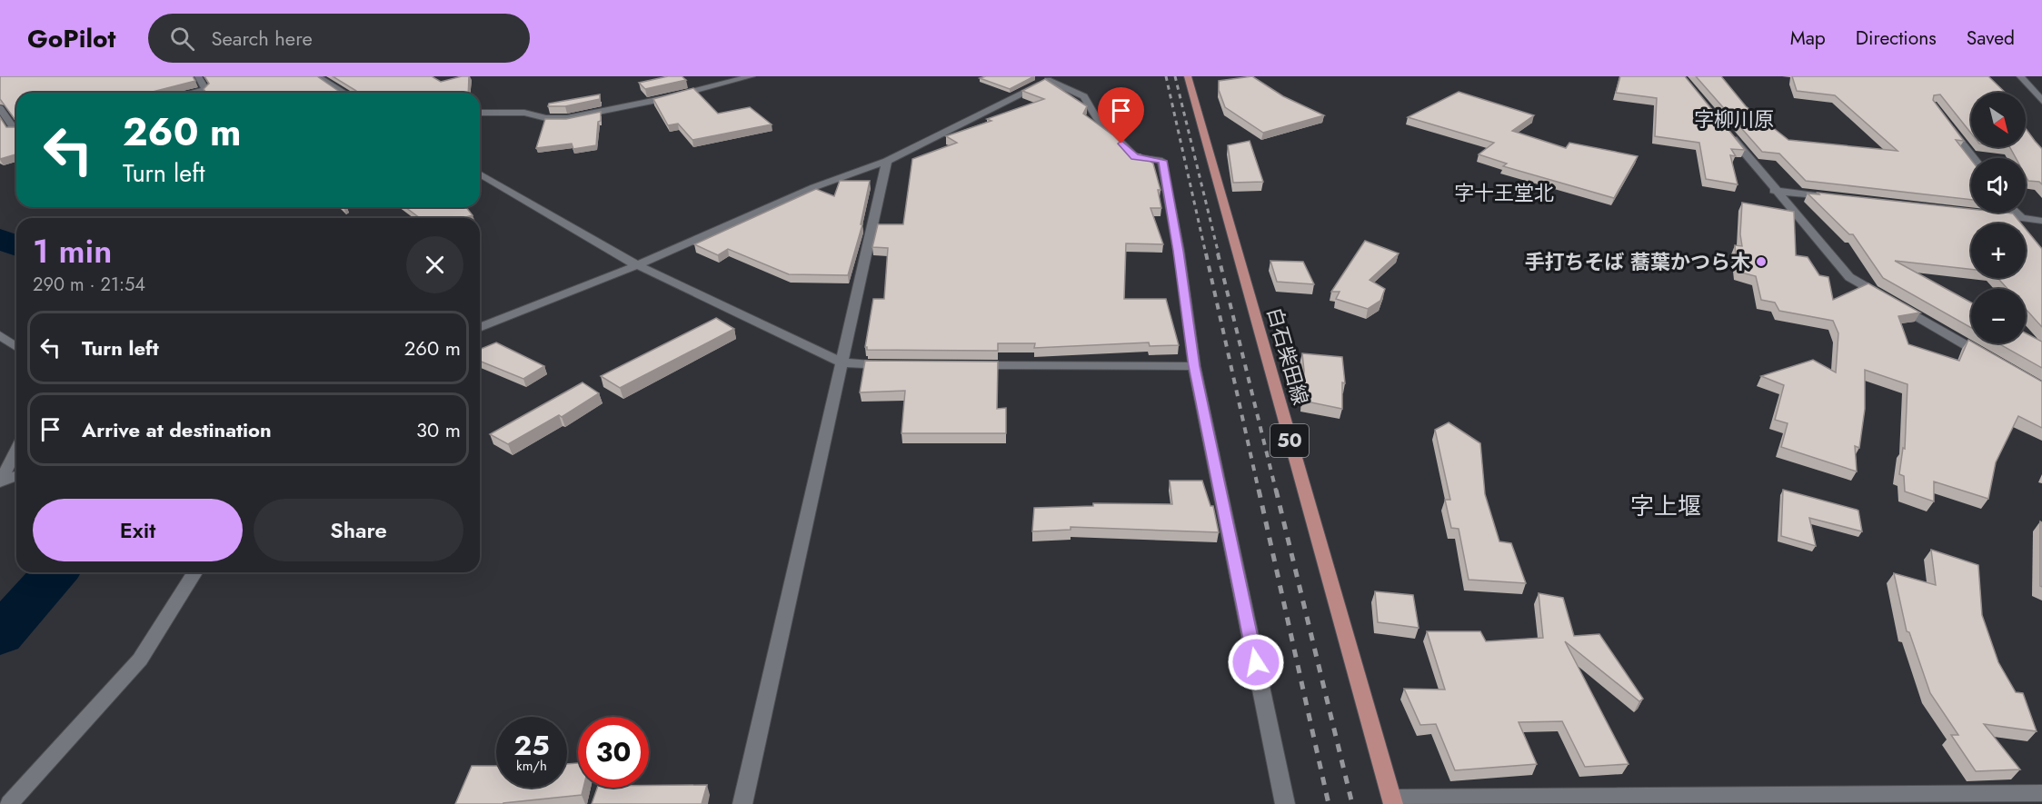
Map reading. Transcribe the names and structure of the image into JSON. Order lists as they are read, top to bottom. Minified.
{"streets":{"main road":["白石柴田線","50"]},"districts":["字柳川原","字十王堂北","字上堰"],"places":["手打ちそば 蕎葉かつら木"],"north":"bottom right","page":{"header":"GoPilot","search":"Search here","nav":["Map","Directions","Saved"],"map_buttons":["+","−"],"turn":["260 m","Turn left"],"heading":["1 min","290 m · 21:54"],"list":[{"name":"Turn left","value":"260 m"},{"name":"Arrive at destination","value":"30 m"}],"buttons":["Exit","Share"],"speed":"25 km/h","limit":"30"}}
